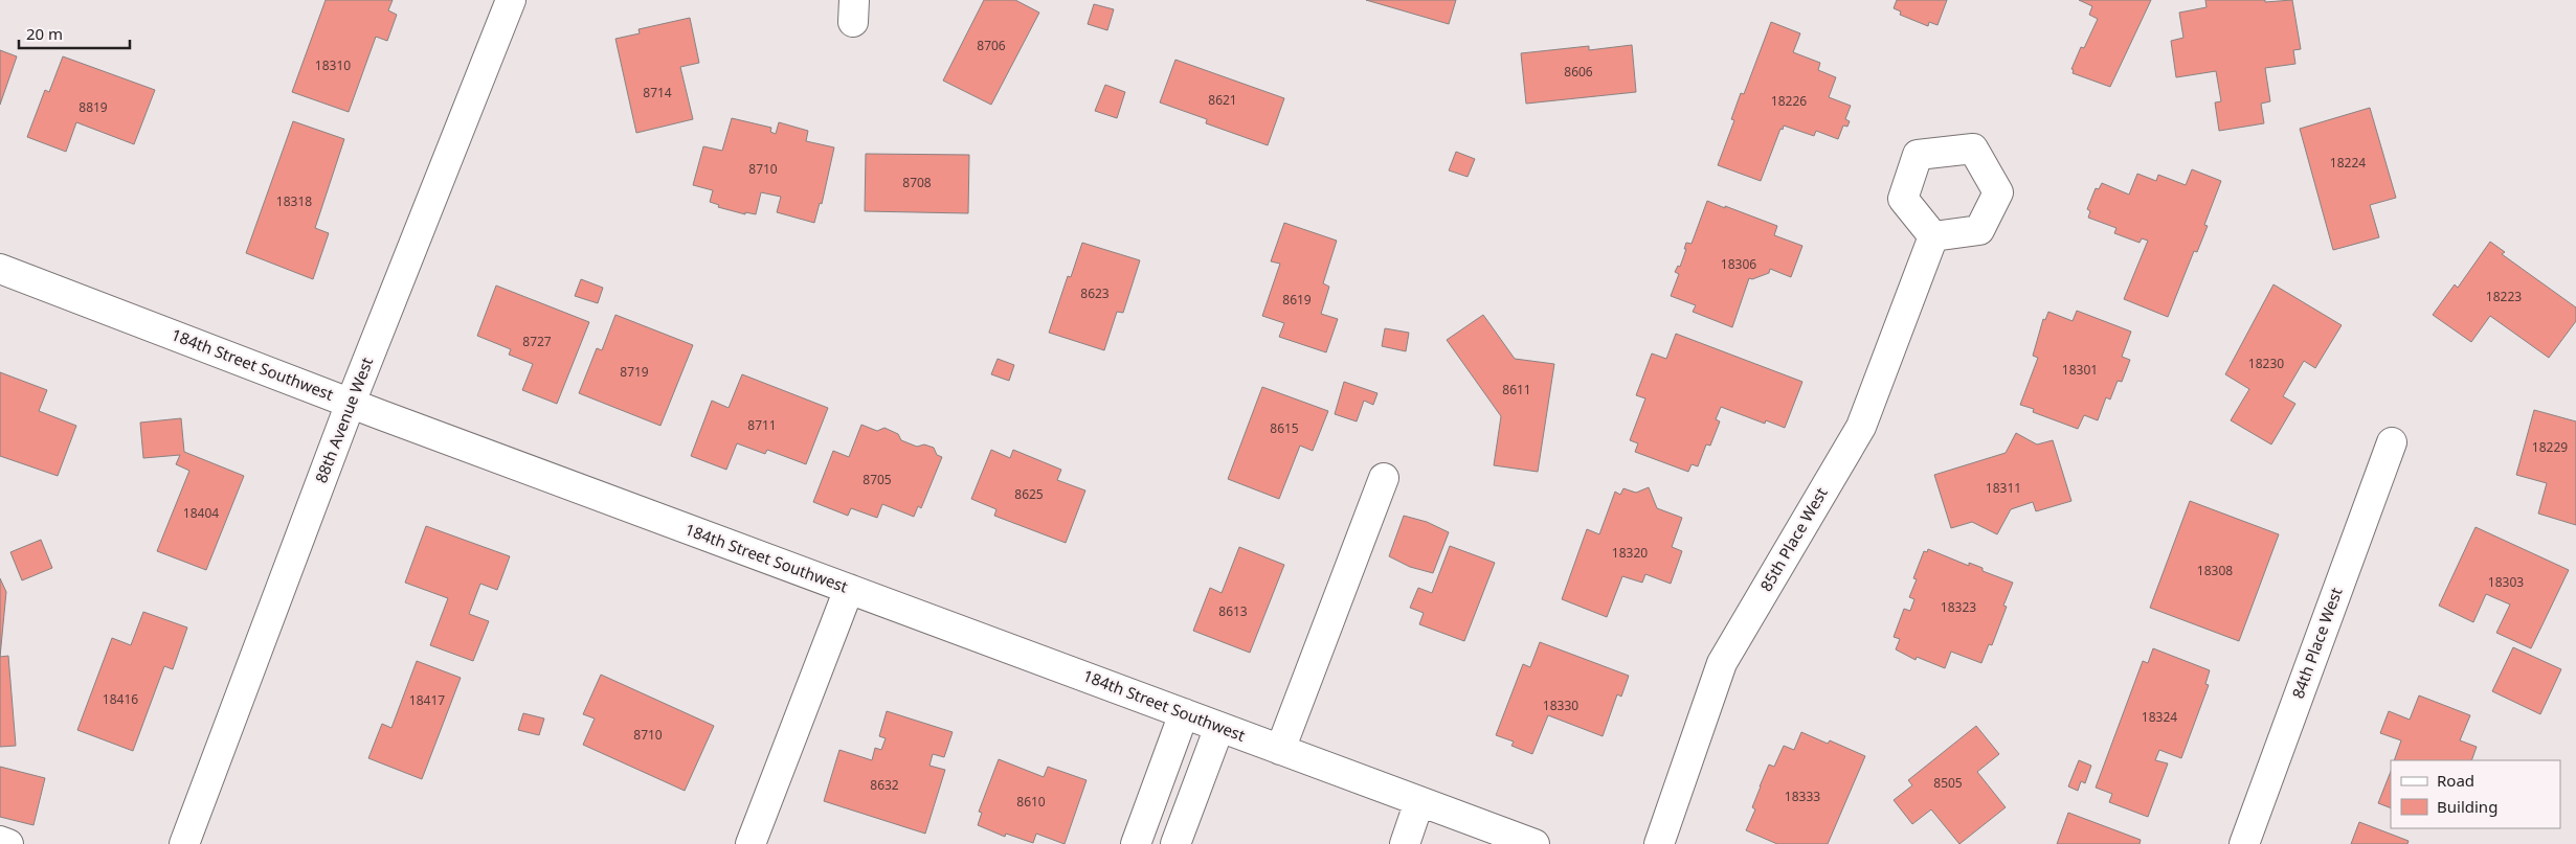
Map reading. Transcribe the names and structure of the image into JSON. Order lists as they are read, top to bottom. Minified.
{"streets":{"street":["184th Street Southwest","88th Avenue West","85th Place West","84th Place West"]},"crossings":[["184th Street Southwest","88th Avenue West"]],"house_numbers":["8706","18310","8606","8714","8621","18226","8819","18224","8710","8708","18318","18306","8623","18223","8619","8727","18230","18301","8719","8611","8711","8615","18229","8705","18311","8625","18404","18320","18308","18303","18323","8613","18416","18417","18330","18324","8710","8505","8632","18333","8610"],"legend":["Road","Building"],"scale_bar":"20 m"}
